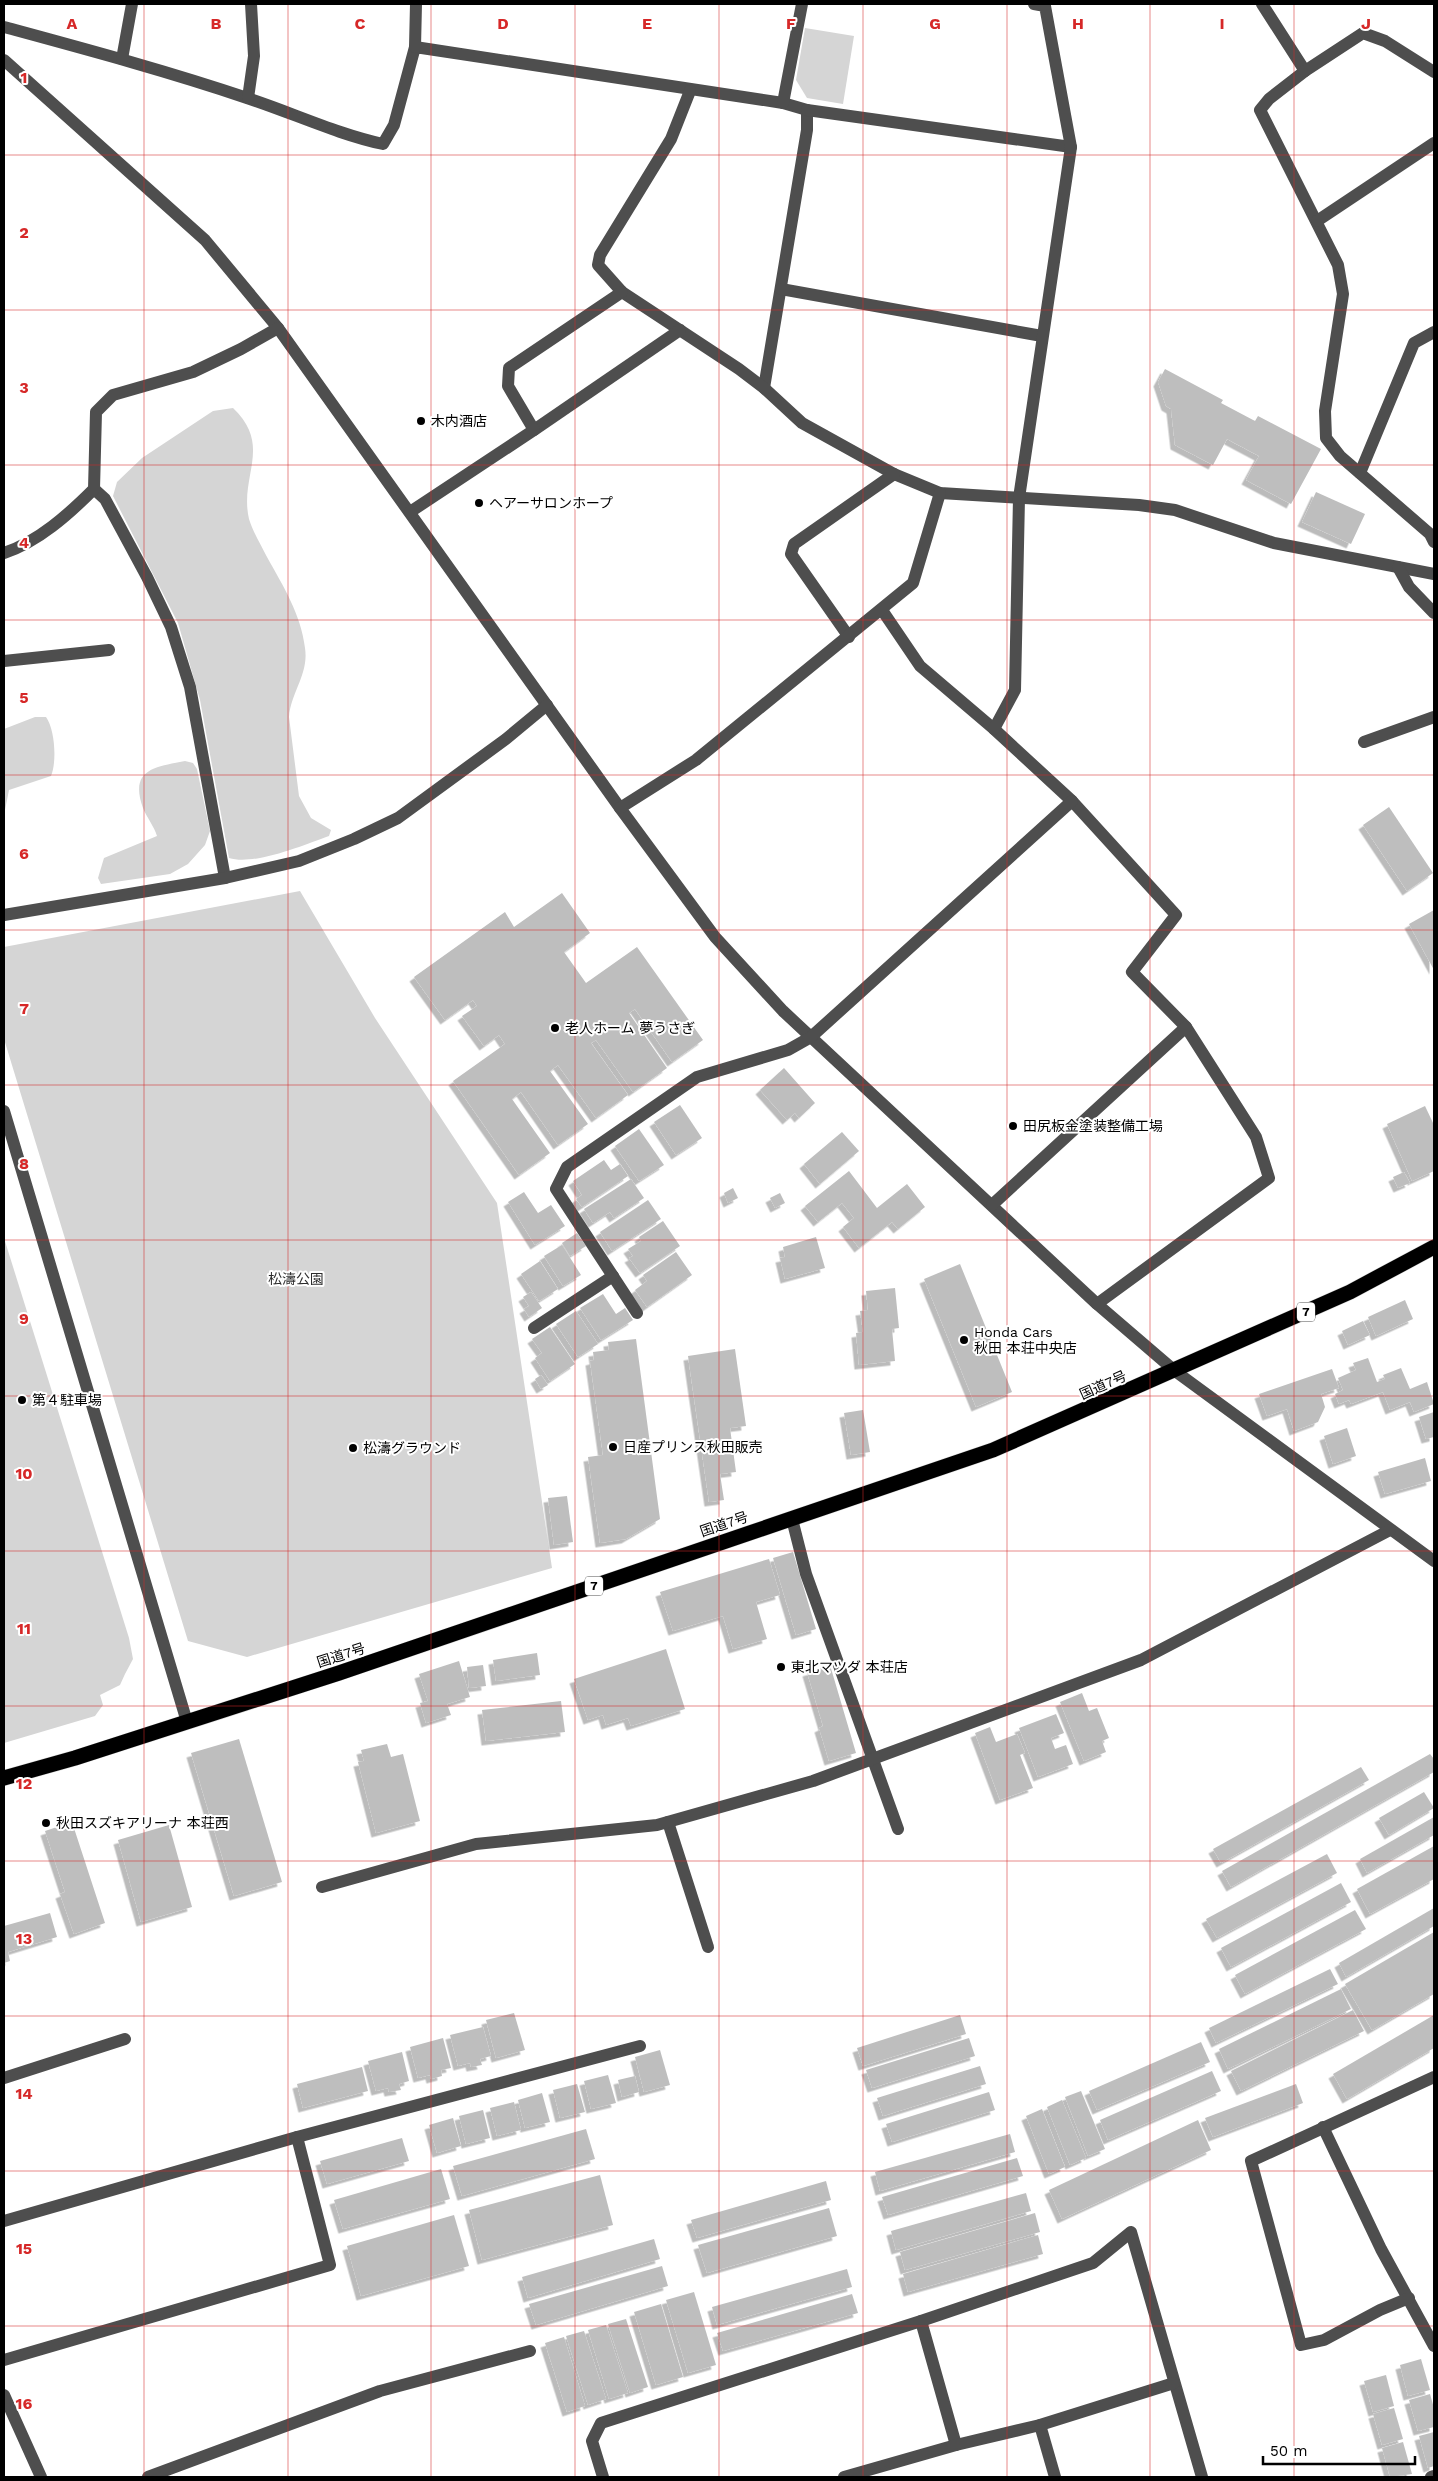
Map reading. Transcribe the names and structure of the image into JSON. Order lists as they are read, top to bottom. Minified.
{"streets":{"highway":["7","国道7号"]},"parks":["松濤公園"],"places":["木内酒店","ヘアーサロンホープ","老人ホーム 夢うさぎ","田尻板金塗装整備工場","Honda Cars 秋田 本荘中央店","第４駐車場","日産プリンス秋田販売","松濤グラウンド","東北マツダ 本荘店","秋田スズキアリーナ 本荘西"],"scale_bar":"50 m","grid":{"columns":["A","B","C","D","E","F","G","H","I","J"],"rows":["1","2","3","4","5","6","7","8","9","10","11","12","13","14","15","16"]}}
